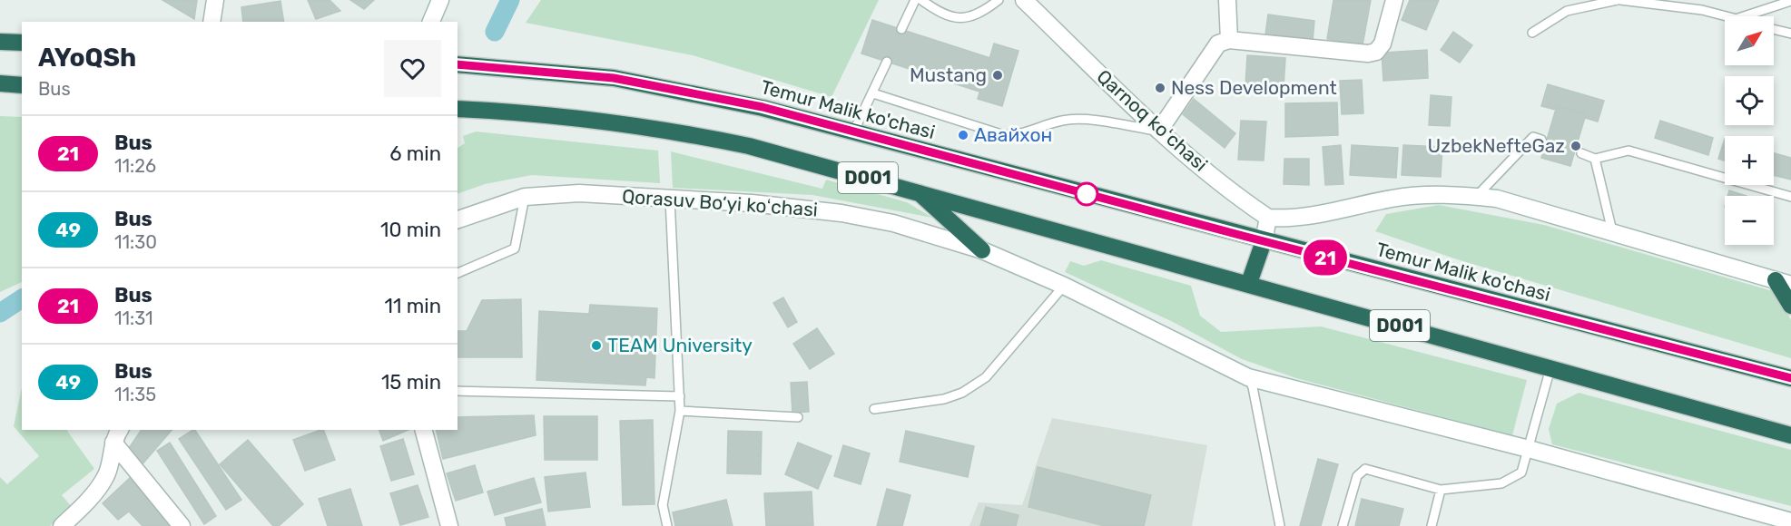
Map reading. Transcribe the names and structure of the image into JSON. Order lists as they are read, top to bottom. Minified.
{"streets":{"highway":["Temur Malik ko'chasi","D001"],"street":["Qarnoq koʻchasi","Qorasuv Bo‘yi koʻchasi"]},"places":["Mustang","Ness Development","Авайхон","UzbekNefteGaz","TEAM University"],"lines":["bus line 21"],"north":"top right","page":{"on_map":"21","map_buttons":["+","−"],"heading":["AYoQSh","Bus"],"list":[{"mark":"21","name":"Bus","note":"11:26","value":"6 min"},{"mark":"49","name":"Bus","note":"11:30","value":"10 min"},{"mark":"21","name":"Bus","note":"11:31","value":"11 min"},{"mark":"49","name":"Bus","note":"11:35","value":"15 min"}]}}
